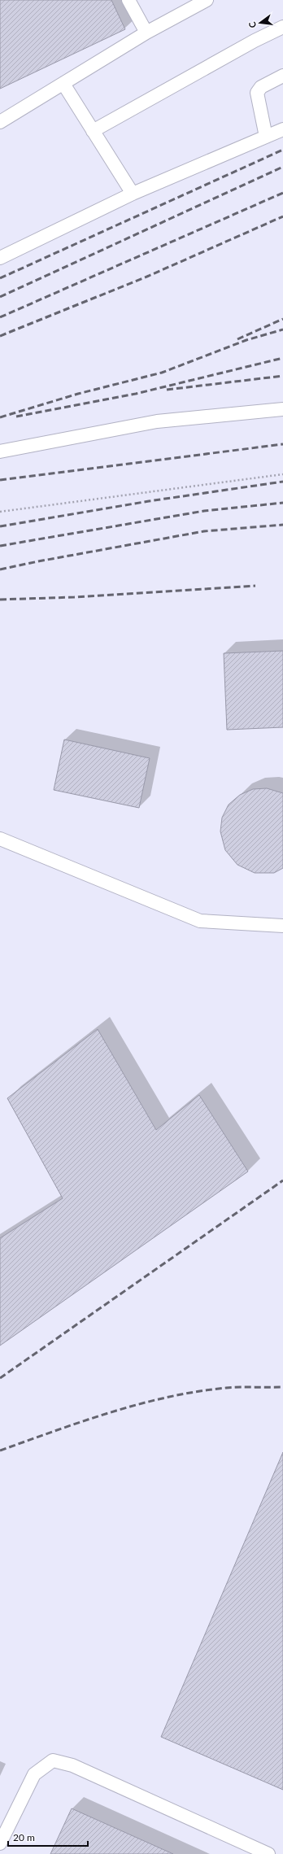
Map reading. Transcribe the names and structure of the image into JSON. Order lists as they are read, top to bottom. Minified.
{"scale_bar":"20 m","north":"left"}
